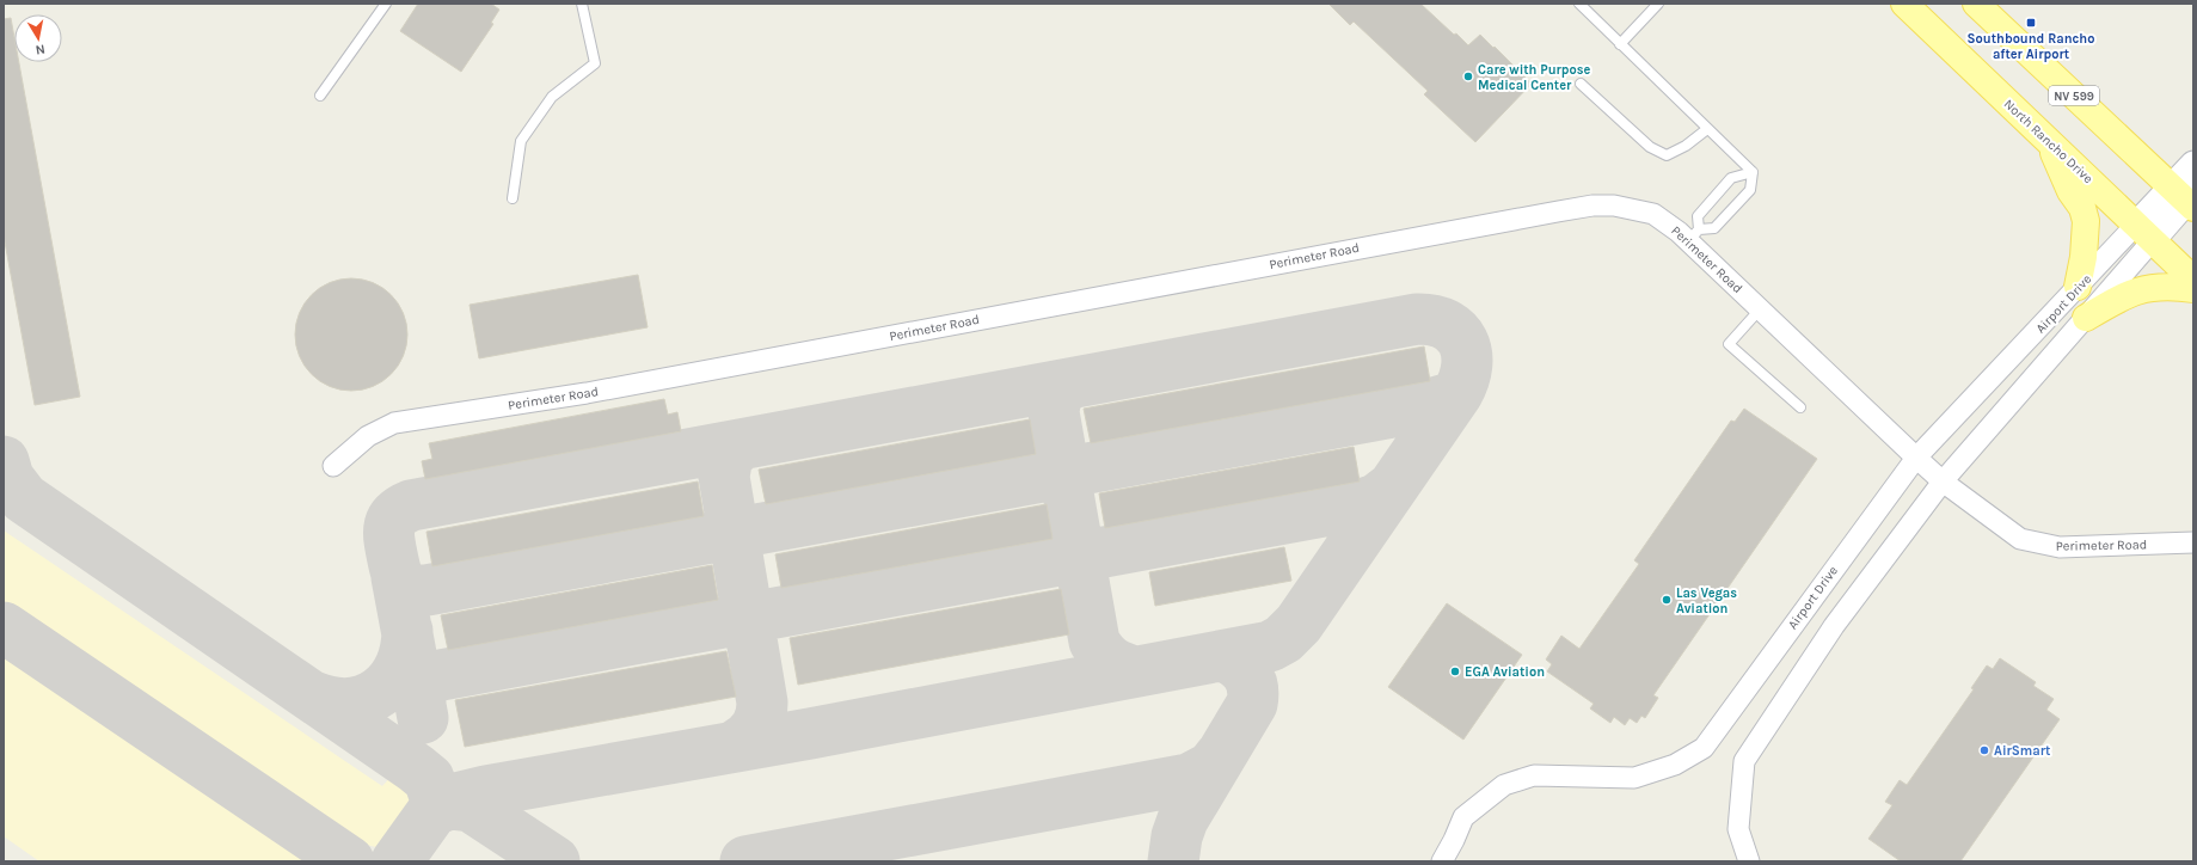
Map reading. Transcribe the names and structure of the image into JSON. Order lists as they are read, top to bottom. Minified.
{"streets":{"main road":["NV 599","North Rancho Drive"],"street":["Perimeter Road","Airport Drive"]},"crossings":[["North Rancho Drive","Airport Drive"],["Perimeter Road","Airport Drive"]],"places":{"transit":["Southbound Rancho after Airport"],"other":["Care with Purpose Medical Center","Las Vegas Aviation","EGA Aviation","AirSmart"]},"north":"bottom"}
